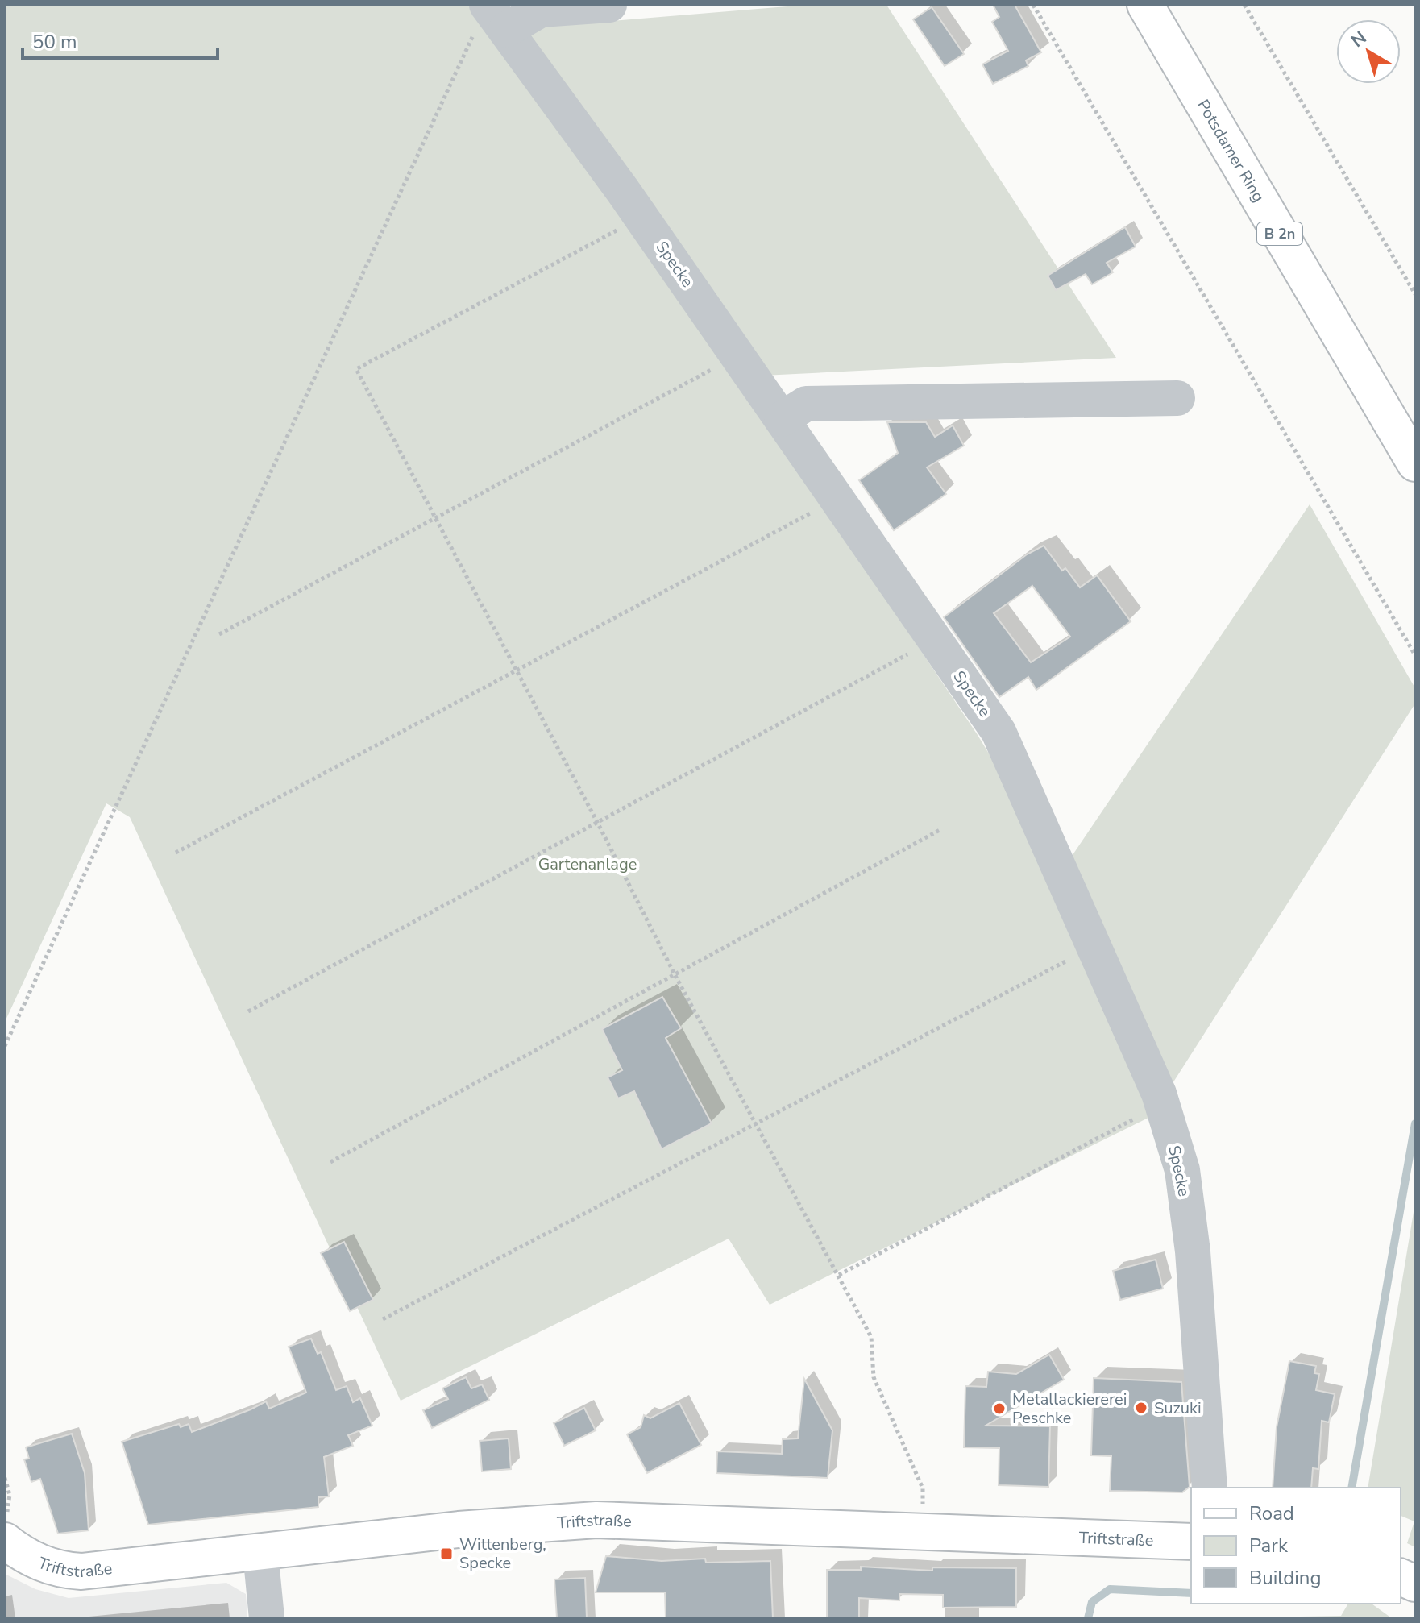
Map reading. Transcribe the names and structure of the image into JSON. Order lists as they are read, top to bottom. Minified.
{"streets":{"main road":["Potsdamer Ring","B 2n","Triftstraße"],"street":["Specke"]},"parks":["Gartenanlage"],"places":{"other":["Suzuki","Metallackiererei Peschke"],"transit":["Wittenberg, Specke"]},"legend":["Road","Park","Building"],"scale_bar":"50 m","north":"top left"}
